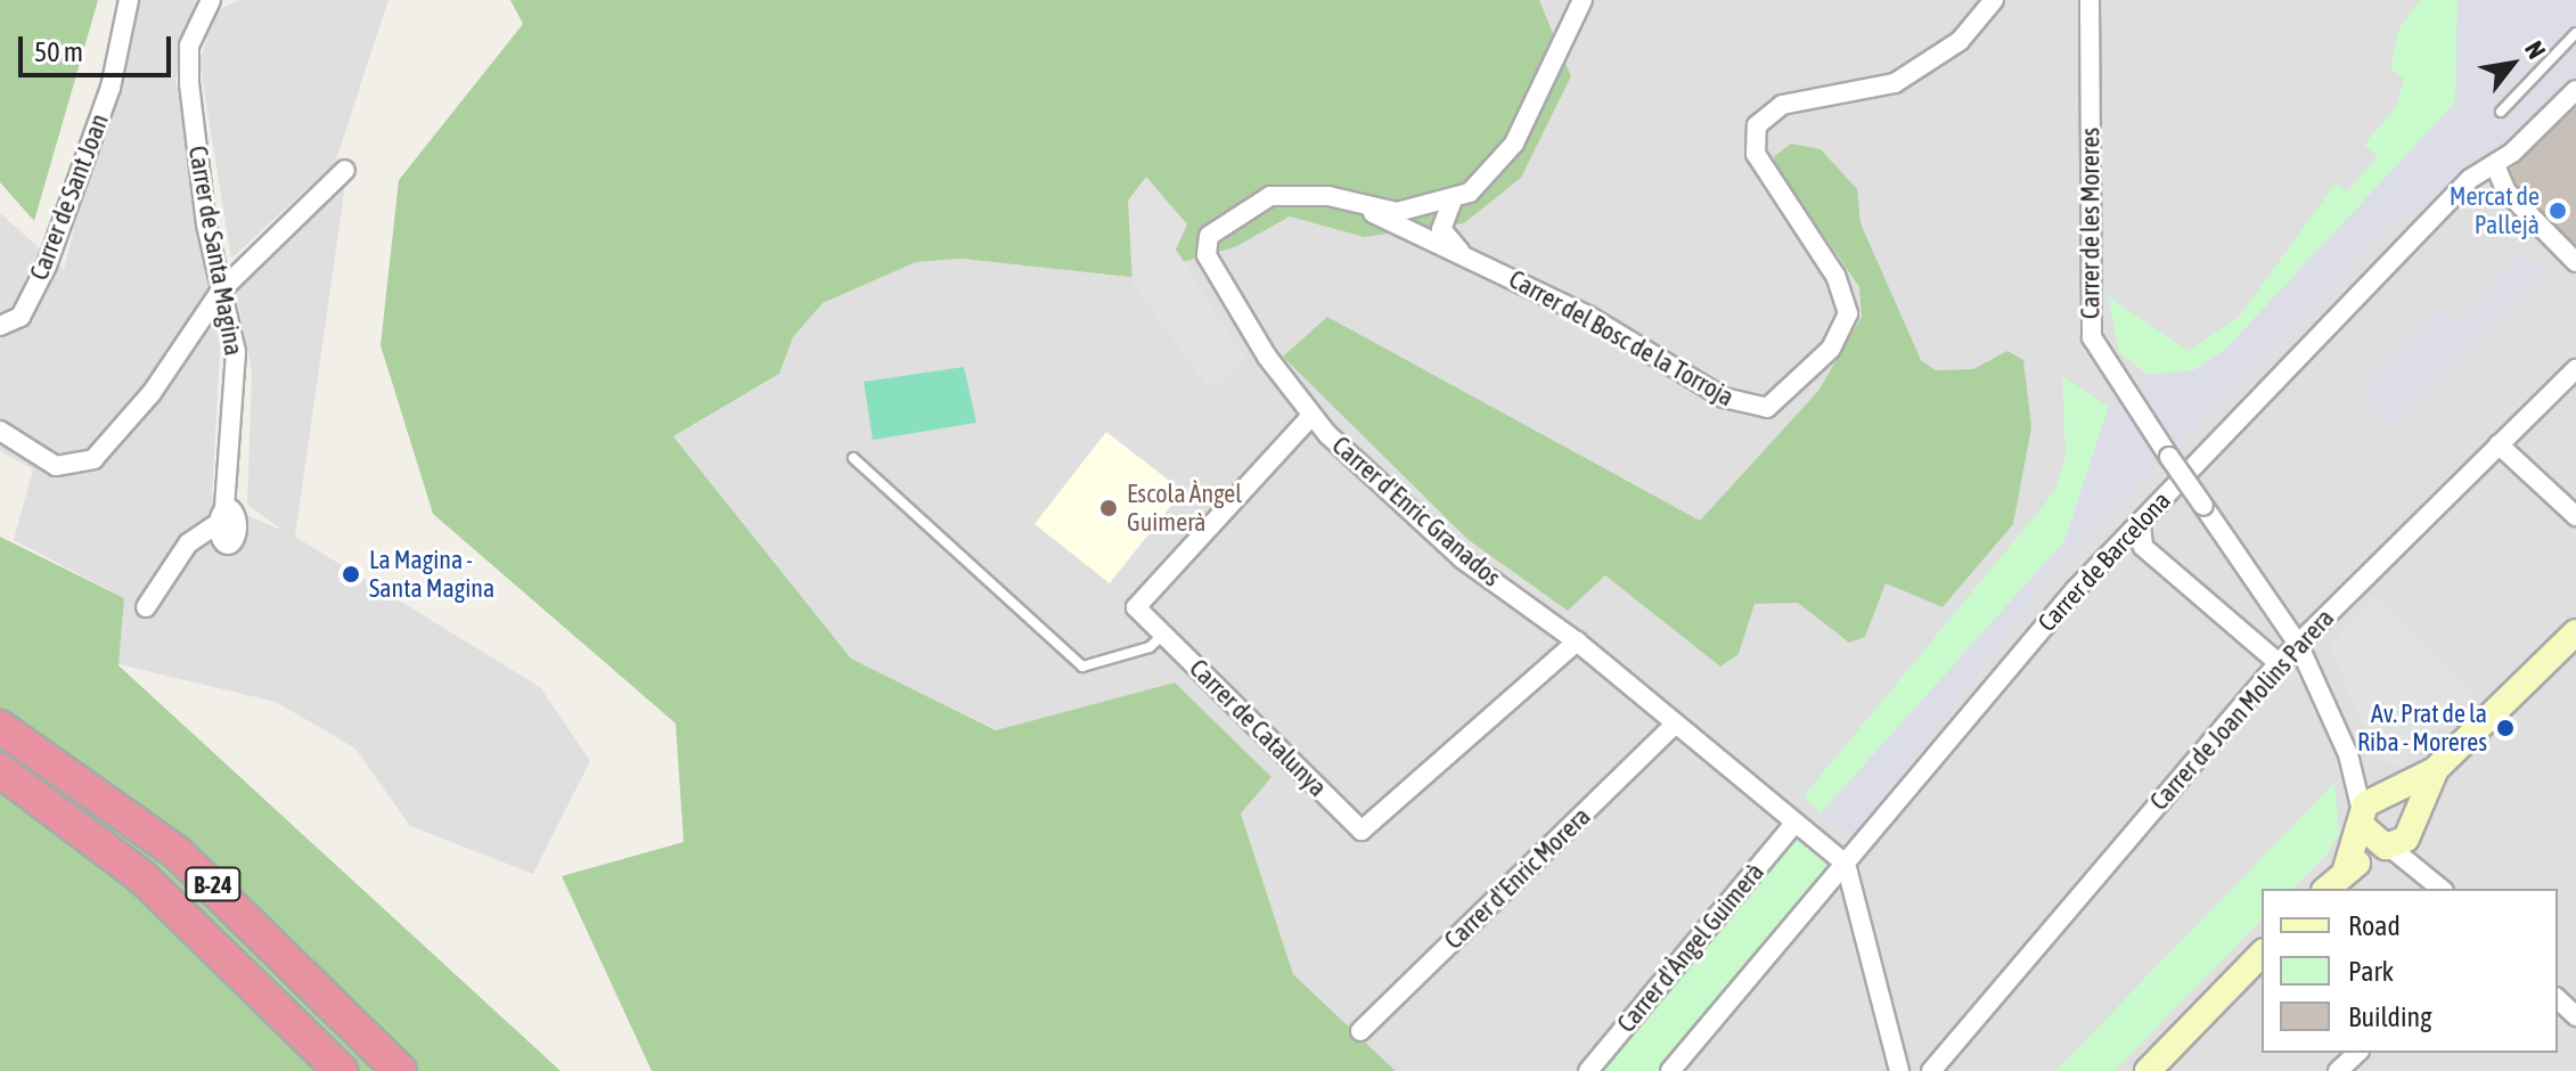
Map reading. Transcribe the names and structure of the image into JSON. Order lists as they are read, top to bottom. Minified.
{"streets":{"highway":["B-24"],"street":["Carrer de Sant Joan","Carrer de les Moreres","Carrer de Santa Magina","Carrer del Bosc de la Torroja","Carrer d'Enric Granados","Carrer de Barcelona","Carrer de Joan Molins Parera","Carrer de Catalunya","Carrer d'Enric Morera","Carrer d'Àngel Guimerà"]},"crossings":[["Carrer de les Moreres","Carrer de Joan Molins Parera"],["Carrer del Bosc de la Torroja","Carrer d'Enric Granados"],["Carrer d'Enric Granados","Carrer de Barcelona"],["Carrer d'Enric Granados","Carrer de Catalunya"],["Carrer d'Enric Granados","Carrer d'Enric Morera"],["Carrer d'Enric Granados","Carrer d'Àngel Guimerà"]],"places":["Mercat de Pallejà","Escola Àngel Guimerà","La Magina - Santa Magina","Av. Prat de la Riba - Moreres"],"legend":["Road","Park","Building"],"scale_bar":"50 m","north":"top right"}
